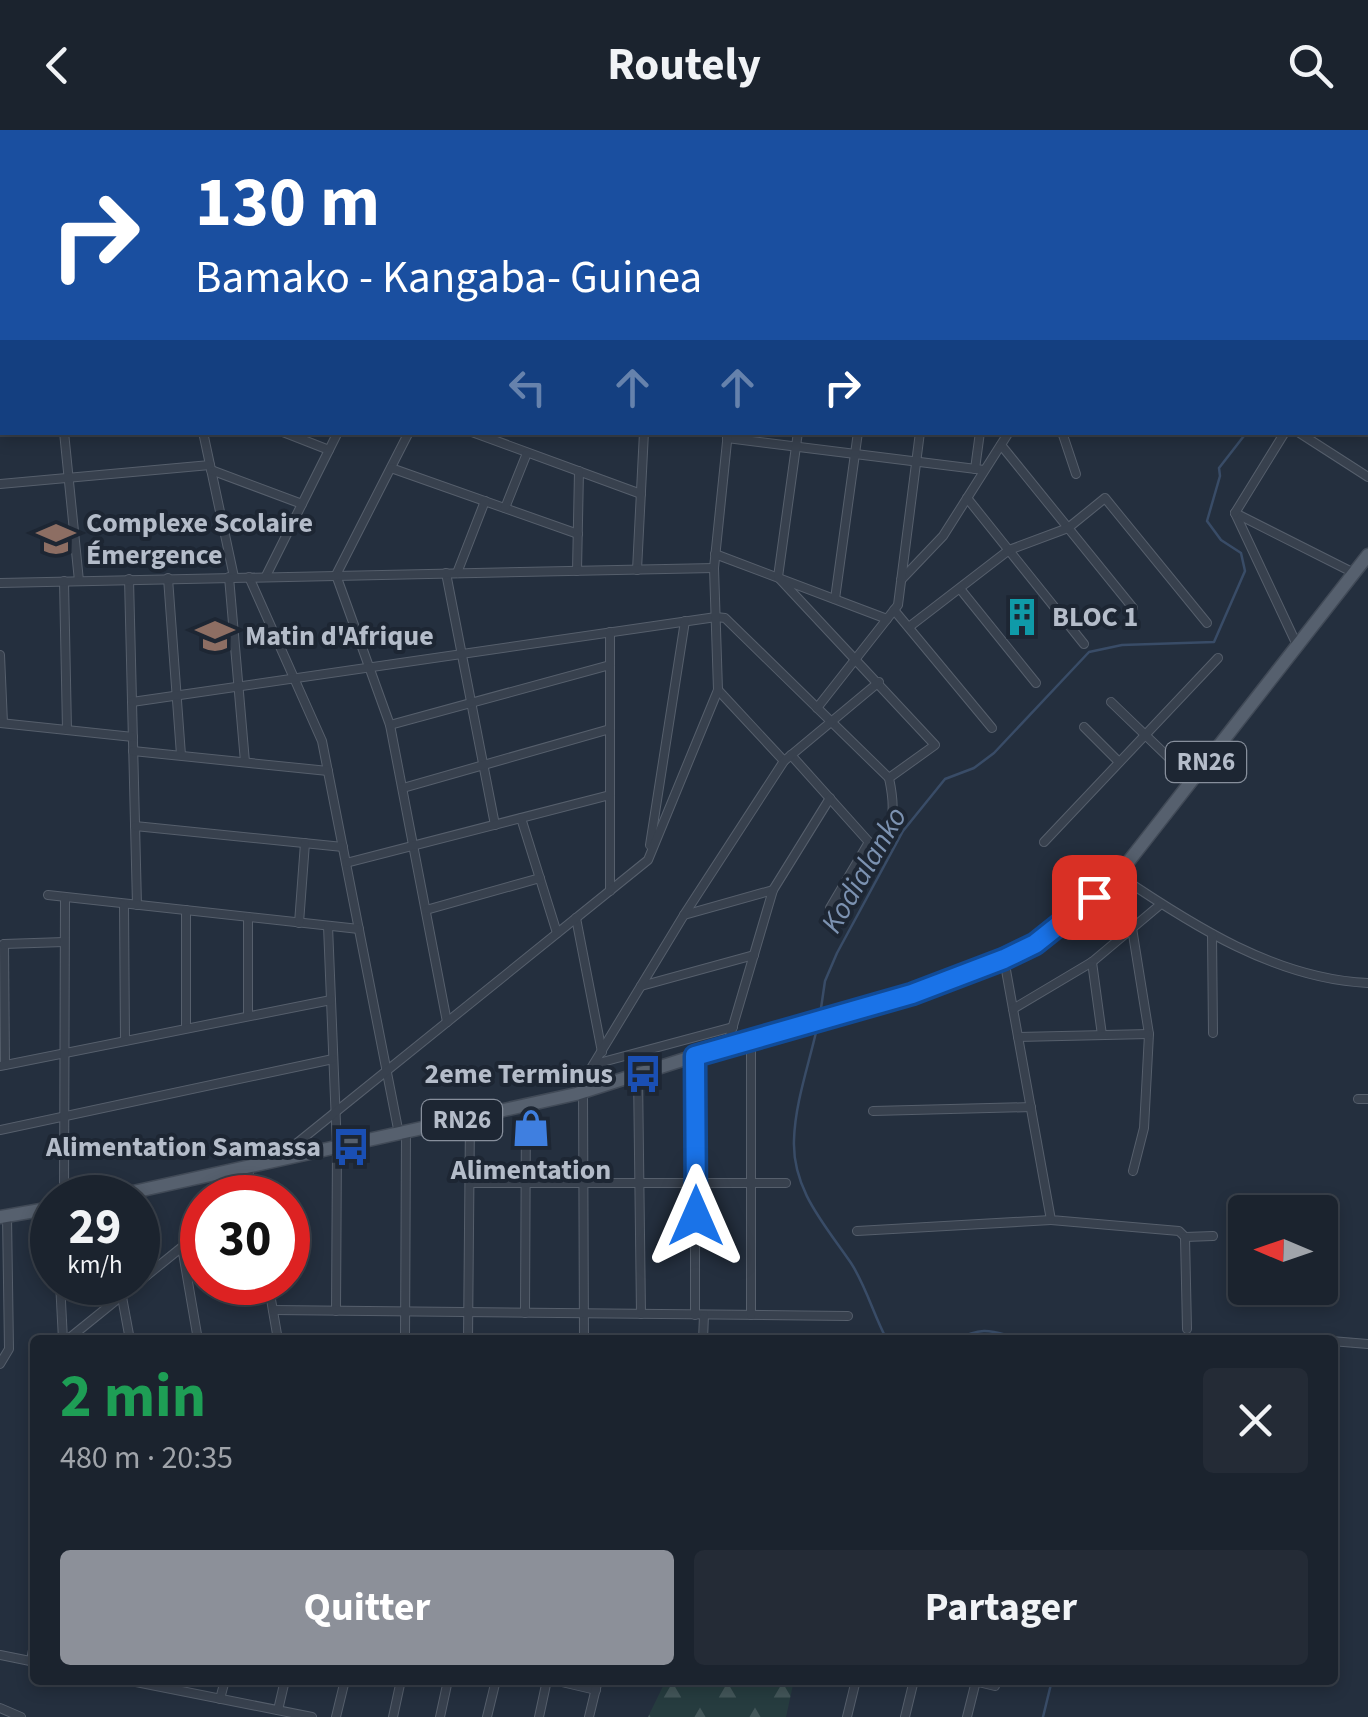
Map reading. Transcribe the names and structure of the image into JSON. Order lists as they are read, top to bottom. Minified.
{"streets":{"main road":["RN26"]},"water":["Kodialanko"],"places":{"school or university":["Complexe Scolaire Émergence","Matin d'Afrique"],"building":["BLOC 1"],"bus stop":["2eme Terminus","Alimentation Samassa"],"shop":["Alimentation"]},"north":"left","page":{"header":"Routely","turn":["130 m","Bamako - Kangaba- Guinea"],"speed":"29 km/h","limit":"30","heading":["2 min","480 m · 20:35"],"buttons":["Quitter","Partager"]}}
